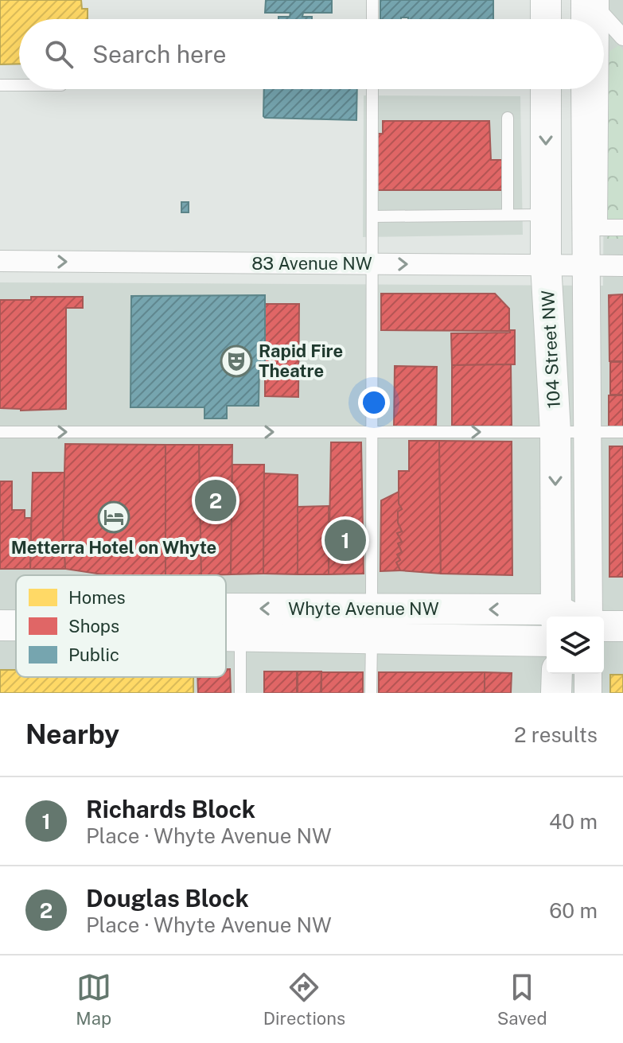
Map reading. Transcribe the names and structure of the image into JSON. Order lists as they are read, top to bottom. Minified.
{"streets":{"main road":["104 Street NW","Whyte Avenue NW"],"street":["83 Avenue NW"]},"crossings":[["83 Avenue NW","104 Street NW"]],"one_way":["83 Avenue NW"],"places":{"theatre":["Rapid Fire Theatre"],"hotel":["Metterra Hotel on Whyte"]},"legend":["Homes","Shops","Public"],"page":{"search":"Search here","pins":["2","1"],"heading":["Nearby","2 results"],"list":[{"mark":"1","name":"Richards Block","note":"Place · Whyte Avenue NW","value":"40 m"},{"mark":"2","name":"Douglas Block","note":"Place · Whyte Avenue NW","value":"60 m"}],"nav":["Map","Directions","Saved"]}}
